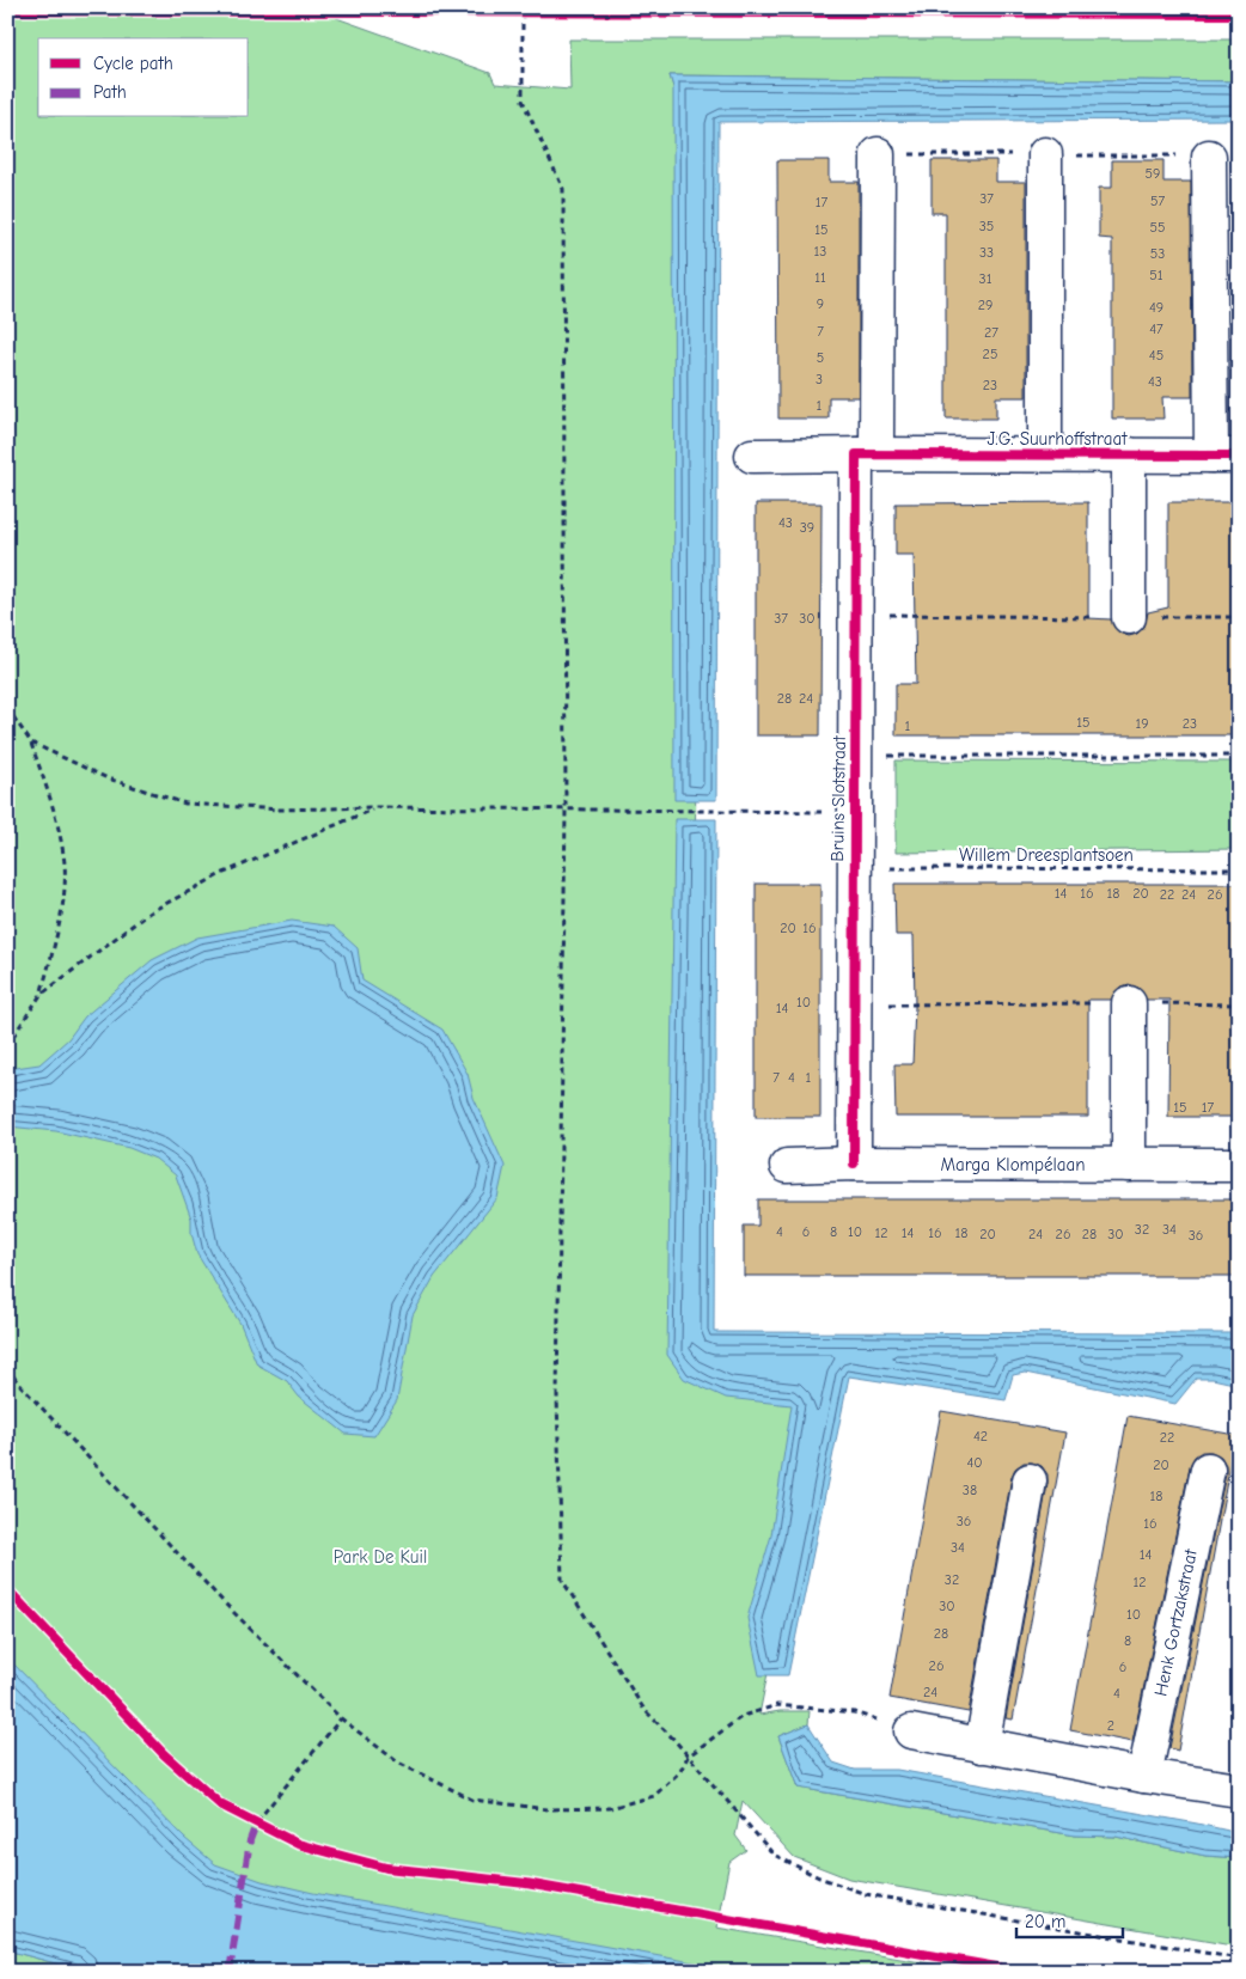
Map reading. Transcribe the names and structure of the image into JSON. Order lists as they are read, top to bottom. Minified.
{"streets":{"street":["J.G. Suurhoffstraat","Bruins Slotstraat","Marga Klompélaan","Henk Gortzakstraat"],"path":["Willem Dreesplantsoen"]},"crossings":[["J.G. Suurhoffstraat","Bruins Slotstraat"],["Bruins Slotstraat","Willem Dreesplantsoen"],["Bruins Slotstraat","Marga Klompélaan"]],"parks":["Park De Kuil"],"house_numbers":["59","37","57","17","35","55","15","13","33","53","51","11","31","9","29","49","47","7","27","25","45","5","3","43","23","1","43","39","37","30","28","24","15","19","23","1","14","16","18","20","22","24","26","20","16","10","14","7","4","1","15","17","32","34","4","6","8","10","12","14","16","18","20","24","26","28","30","36","42","22","40","20","38","18","36","16","34","14","32","12","30","10","28","8","26","6","24","4","2"],"legend":["Cycle path","Path"],"scale_bar":"20 m"}
